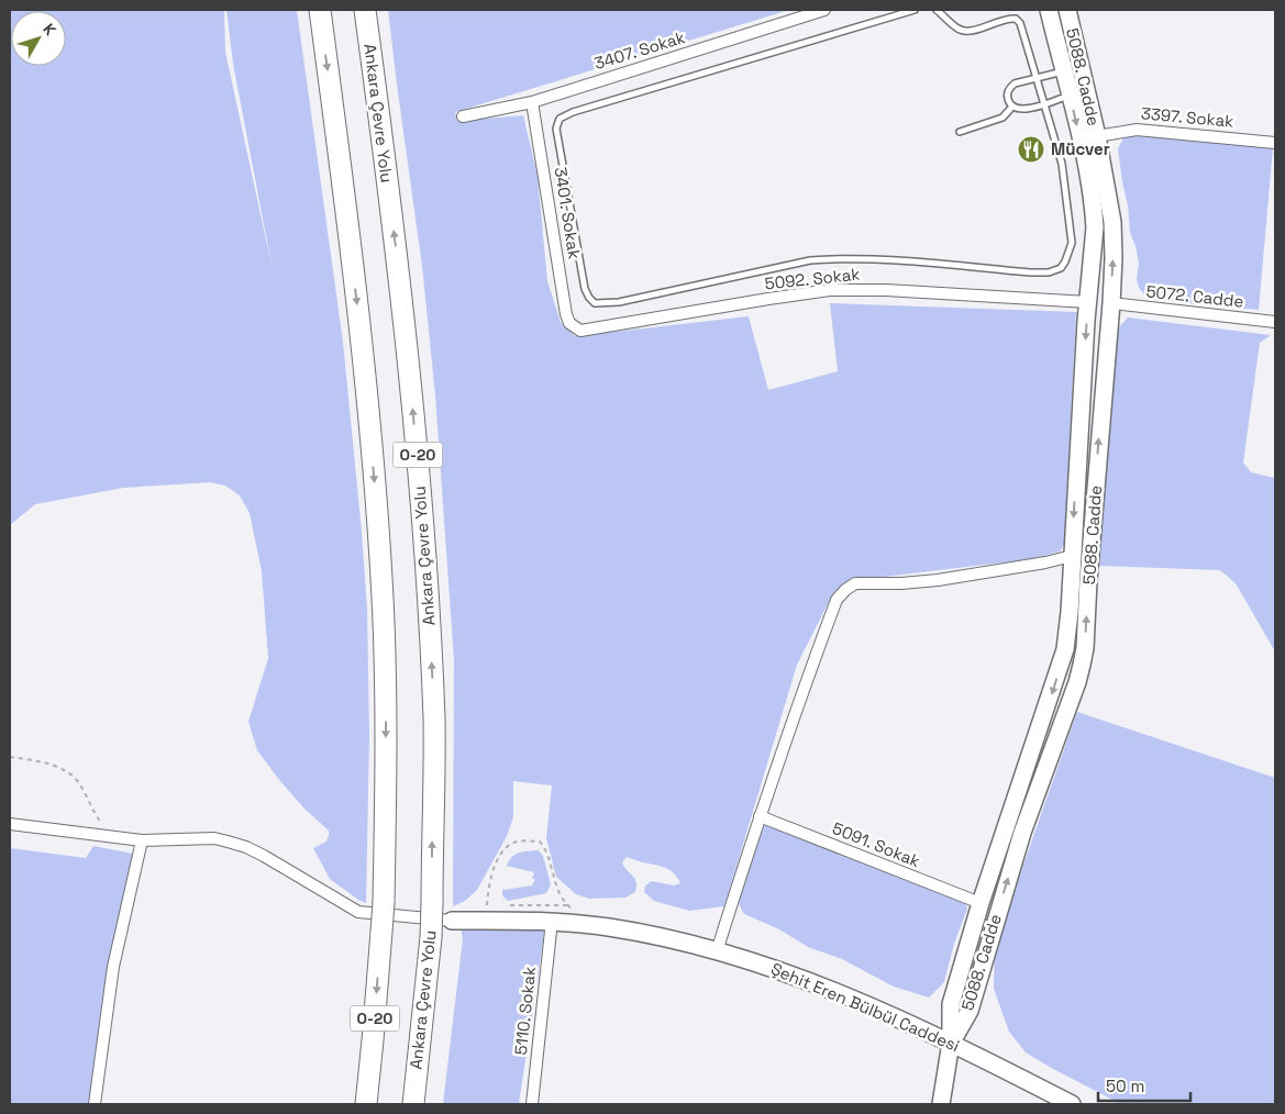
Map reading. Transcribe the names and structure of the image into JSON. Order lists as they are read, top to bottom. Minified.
{"streets":{"highway":["Ankara Çevre Yolu","O-20"],"street":["3407. Sokak","5088. Cadde","3397. Sokak","3401. Sokak","5092. Sokak","5072. Cadde","5091. Sokak","Şehit Eren Bülbül Caddesi","5110. Sokak"]},"crossings":[["3407. Sokak","3401. Sokak"],["5088. Cadde","3397. Sokak"],["5088. Cadde","5092. Sokak"],["5088. Cadde","5072. Cadde"],["5088. Cadde","5091. Sokak"],["5088. Cadde","Şehit Eren Bülbül Caddesi"],["3401. Sokak","5092. Sokak"],["Şehit Eren Bülbül Caddesi","5110. Sokak"]],"places":{"restaurant":["Mücver"]},"scale_bar":"50 m","north":"top right"}
